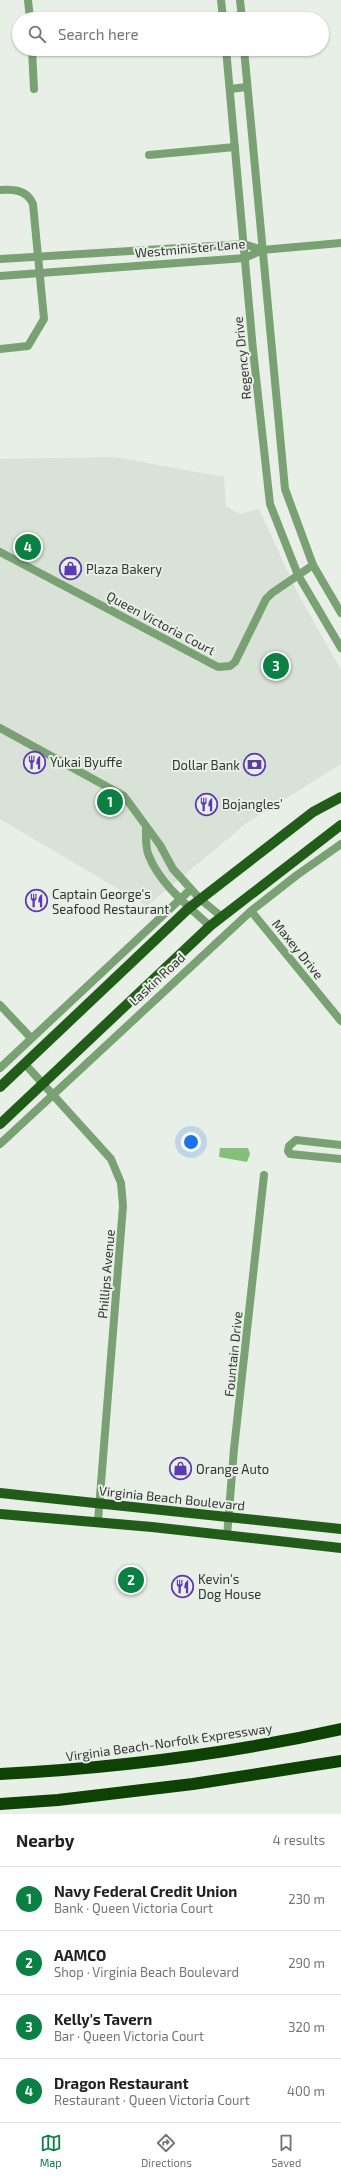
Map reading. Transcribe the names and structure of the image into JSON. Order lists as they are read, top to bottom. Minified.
{"streets":{"highway":["Virginia Beach-Norfolk Expressway"],"main road":["Laskin Road","Virginia Beach Boulevard"],"street":["Westminister Lane","Regency Drive","Queen Victoria Court","Maxey Drive","Phillips Avenue","Fountain Drive"]},"crossings":[["Westminister Lane","Regency Drive"],["Regency Drive","Queen Victoria Court"],["Maxey Drive","Laskin Road"],["Laskin Road","Phillips Avenue"],["Phillips Avenue","Virginia Beach Boulevard"],["Fountain Drive","Virginia Beach Boulevard"]],"places":{"shop":["Plaza Bakery","Orange Auto"],"restaurant":["Yukai Byuffe","Bojangles'","Captain George's Seafood Restaurant","Kevin's Dog House"],"bank":["Dollar Bank"]},"page":{"search":"Search here","pins":["4","3","1","2"],"heading":["Nearby","4 results"],"list":[{"mark":"1","name":"Navy Federal Credit Union","note":"Bank · Queen Victoria Court","value":"230 m"},{"mark":"2","name":"AAMCO","note":"Shop · Virginia Beach Boulevard","value":"290 m"},{"mark":"3","name":"Kelly's Tavern","note":"Bar · Queen Victoria Court","value":"320 m"},{"mark":"4","name":"Dragon Restaurant","note":"Restaurant · Queen Victoria Court","value":"400 m"}],"nav":["Map","Directions","Saved"]}}
